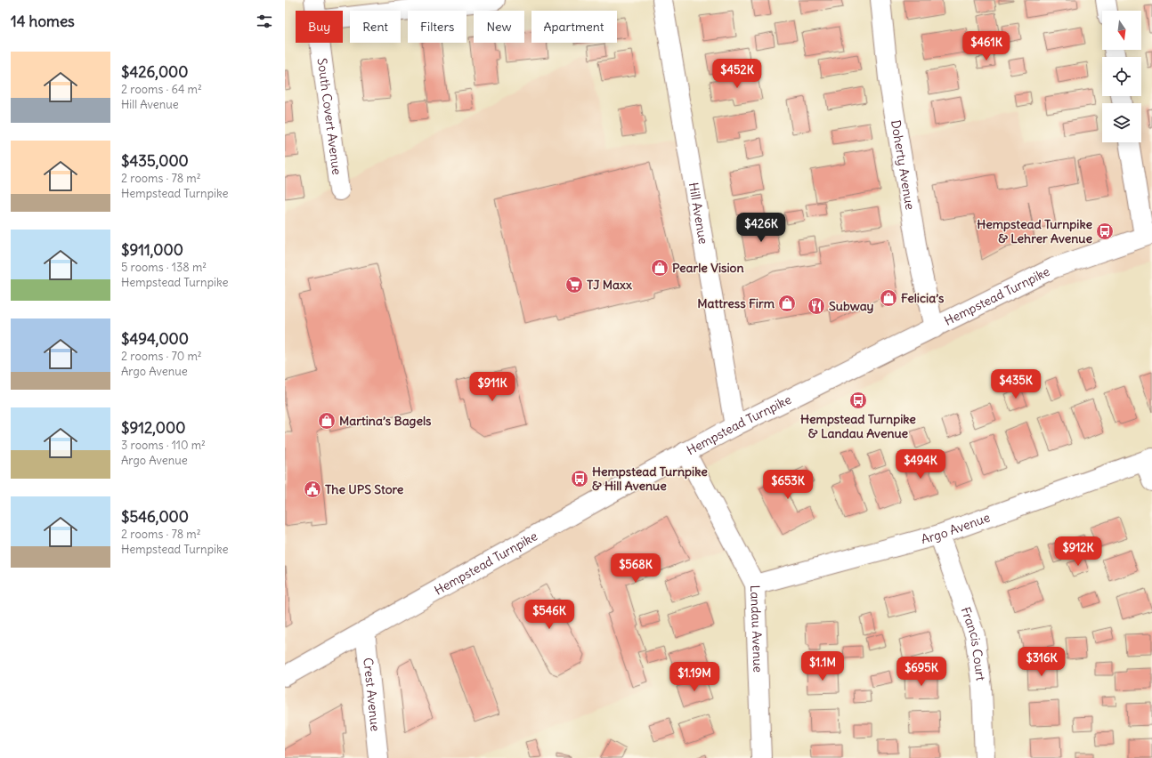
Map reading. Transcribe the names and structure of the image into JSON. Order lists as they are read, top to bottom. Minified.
{"streets":{"street":["South Covert Avenue","Doherty Avenue","Hill Avenue","Hempstead Turnpike","Argo Avenue","Landau Avenue","Francis Court","Crest Avenue"]},"crossings":[["Doherty Avenue","Hempstead Turnpike"],["Hill Avenue","Hempstead Turnpike"],["Hempstead Turnpike","Landau Avenue"],["Hempstead Turnpike","Crest Avenue"],["Argo Avenue","Landau Avenue"],["Argo Avenue","Francis Court"]],"places":{"bus stop":["Hempstead Turnpike & Lehrer Avenue","Hempstead Turnpike & Landau Avenue","Hempstead Turnpike & Hill Avenue"],"shop":["Pearle Vision","Felicia’s","Mattress Firm","Martina’s Bagels"],"supermarket":["TJ Maxx"],"restaurant":["Subway"],"public building":["The UPS Store"]},"north":"bottom","page":{"heading":"14 homes","chip":["Buy","Rent","Filters","New","Apartment"],"price":["$461K","$452K","$426K","$435K","$911K","$494K","$653K","$912K","$568K","$546K","$316K","$1.1M","$695K","$1.19M"],"list":[{"name":"$426,000","note":"2 rooms · 64 m² · Hill Avenue"},{"name":"$435,000","note":"2 rooms · 78 m² · Hempstead Turnpike"},{"name":"$911,000","note":"5 rooms · 138 m² · Hempstead Turnpike"},{"name":"$494,000","note":"2 rooms · 70 m² · Argo Avenue"},{"name":"$912,000","note":"3 rooms · 110 m² · Argo Avenue"},{"name":"$546,000","note":"2 rooms · 78 m² · Hempstead Turnpike"}]}}
